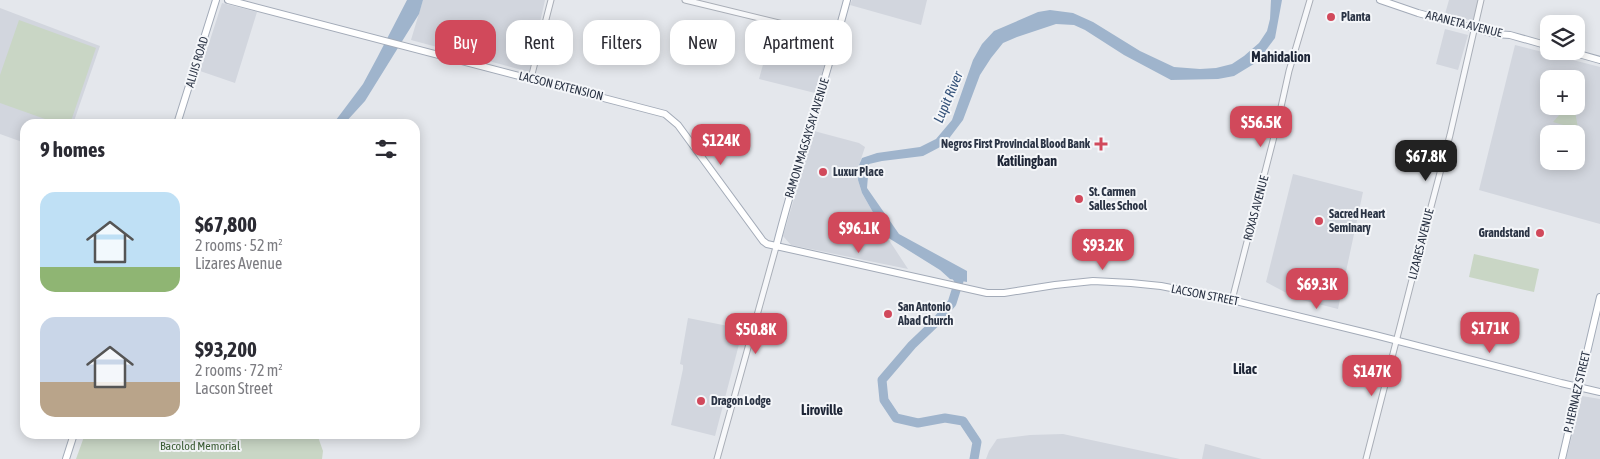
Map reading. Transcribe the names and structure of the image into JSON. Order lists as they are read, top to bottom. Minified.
{"streets":{"main road":["ARANETA AVENUE","ALIJIS ROAD","LACSON EXTENSION","RAMON MAGSAYSAY AVENUE","LACSON STREET","P. HERNAEZ STREET"],"street":["ROXAS AVENUE","LIZARES AVENUE"]},"crossings":[["ARANETA AVENUE","LIZARES AVENUE"],["LACSON EXTENSION","RAMON MAGSAYSAY AVENUE"],["LACSON EXTENSION","LACSON STREET"],["RAMON MAGSAYSAY AVENUE","LACSON STREET"],["ROXAS AVENUE","LACSON STREET"],["LIZARES AVENUE","LACSON STREET"],["LACSON STREET","P. HERNAEZ STREET"]],"districts":["Mahidalion","Katilingban","Lilac","Liroville"],"water":["Lupit River"],"parks":["Bacolod Memorial"],"places":{"other":["Planta","Luxur Place","St. Carmen Salles School","Sacred Heart Seminary","Grandstand","San Antonio Abad Church","Dragon Lodge"],"health":["Negros First Provincial Blood Bank"]},"page":{"map_buttons":["+","−"],"chip":["Buy","Rent","Filters","New","Apartment"],"price":["$56.5K","$124K","$67.8K","$96.1K","$93.2K","$69.3K","$171K","$50.8K","$147K"],"heading":"9 homes","list":[{"name":"$67,800","note":"2 rooms · 52 m² · Lizares Avenue"},{"name":"$93,200","note":"2 rooms · 72 m² · Lacson Street"}]}}
